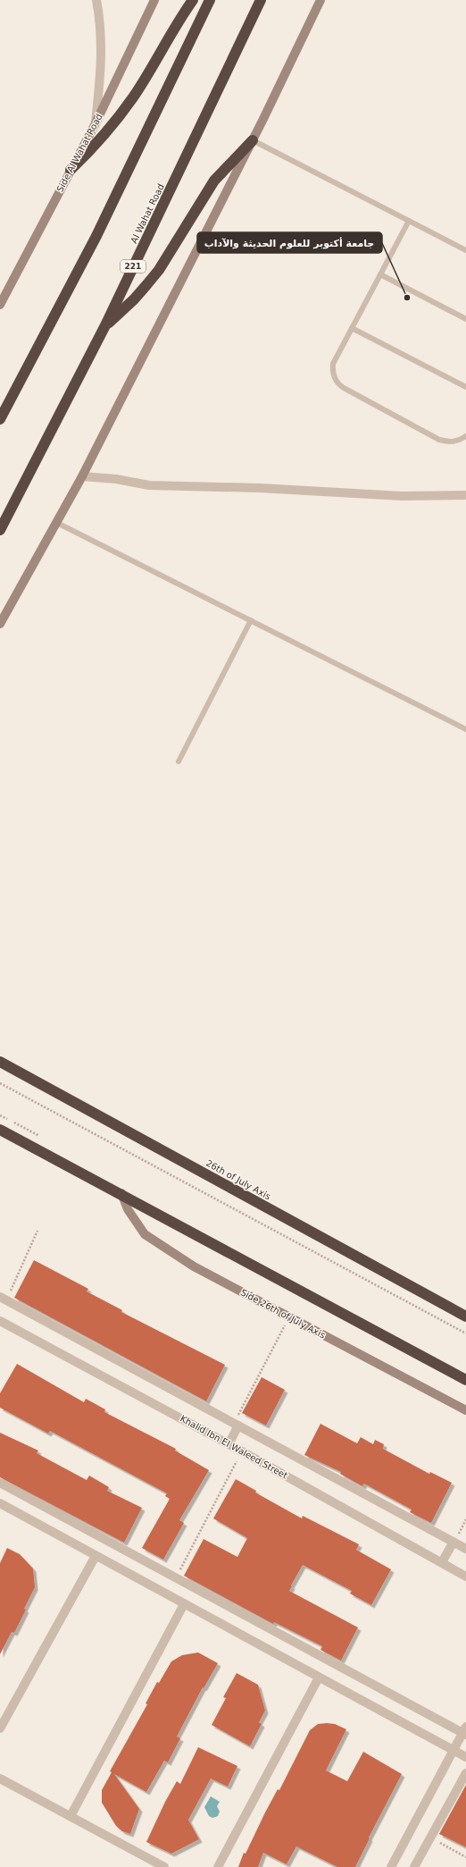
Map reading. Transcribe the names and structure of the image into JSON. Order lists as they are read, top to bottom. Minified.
{"streets":{"highway":["Al Wahat Road","221","26th of July Axis"],"street":["Side Al Wahat Road","Side 26th of July Axis","Khalid Ibn El Waleed Street"]},"places":["جامعة أكتوبر للعلوم الحديثة والآداب"]}
